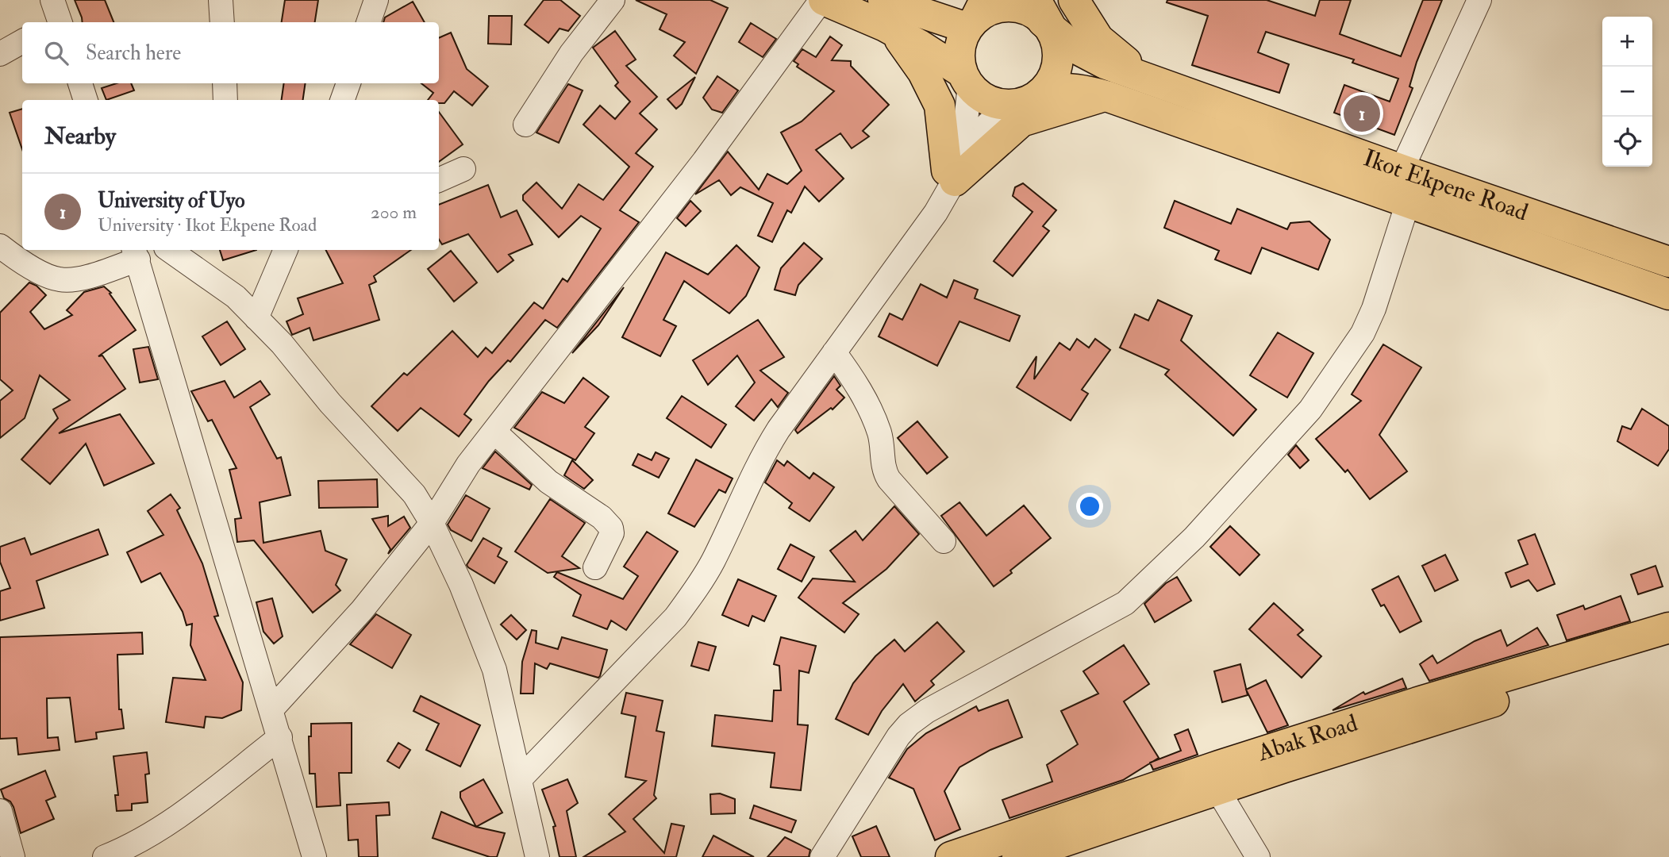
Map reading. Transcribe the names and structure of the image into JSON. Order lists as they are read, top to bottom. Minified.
{"streets":{"highway":["Ikot Ekpene Road","Abak Road"]},"page":{"map_buttons":["+","−"],"search":"Search here","pins":"1","heading":"Nearby","list":[{"mark":"1","name":"University of Uyo","note":"University · Ikot Ekpene Road","value":"200 m"}]}}
